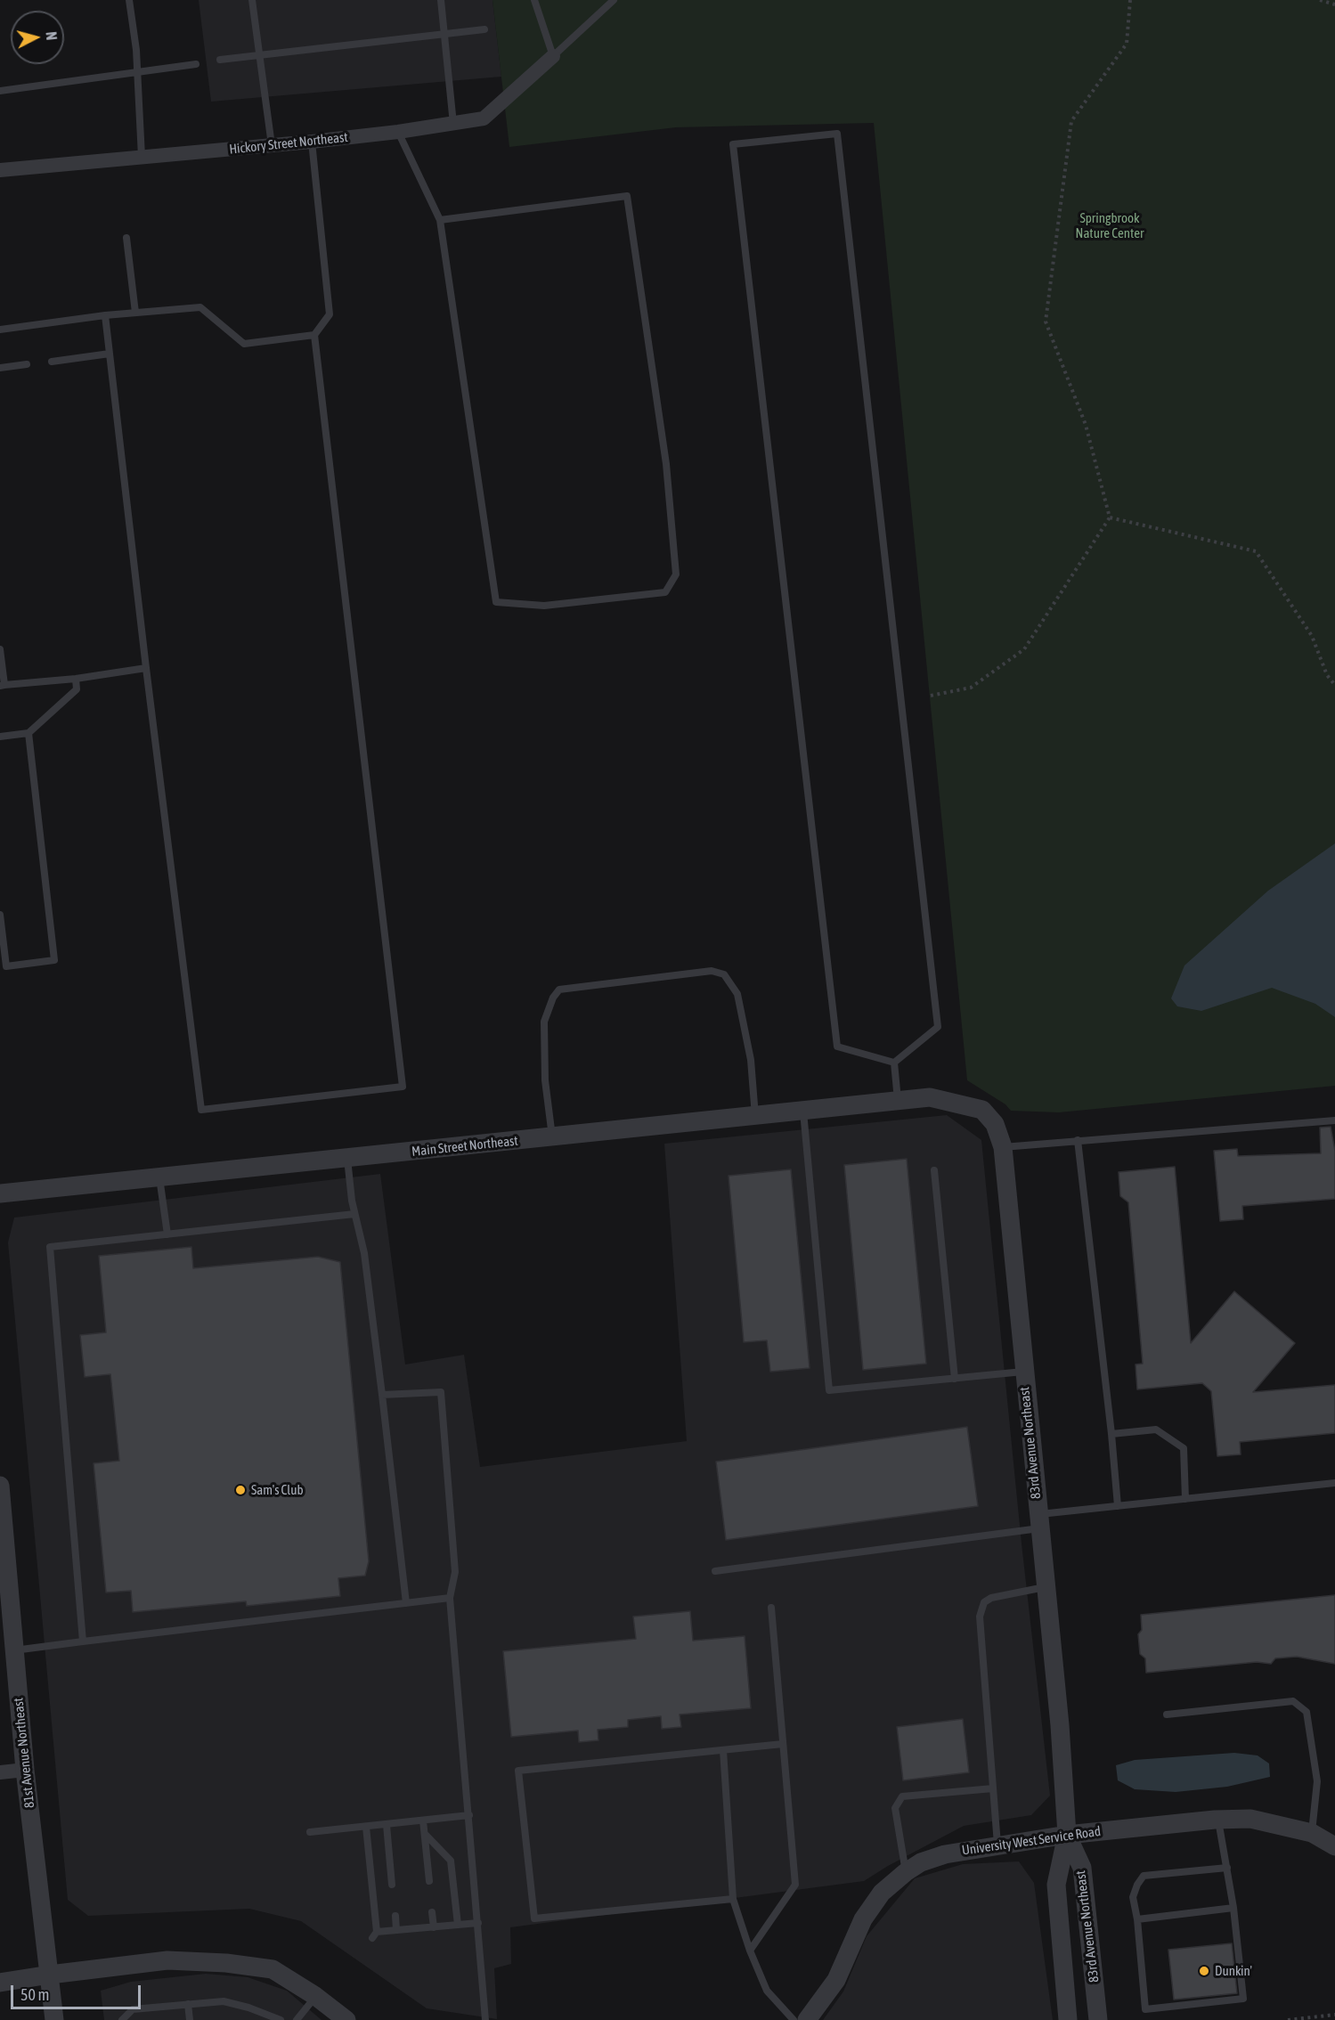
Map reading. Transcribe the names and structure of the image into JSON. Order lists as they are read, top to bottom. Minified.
{"streets":{"street":["Hickory Street Northeast","Main Street Northeast","83rd Avenue Northeast","81st Avenue Northeast","University West Service Road"]},"crossings":[["Main Street Northeast","83rd Avenue Northeast"],["83rd Avenue Northeast","University West Service Road"]],"parks":["Springbrook Nature Center"],"places":["Sam's Club","Dunkin'"],"scale_bar":"50 m","north":"right"}
